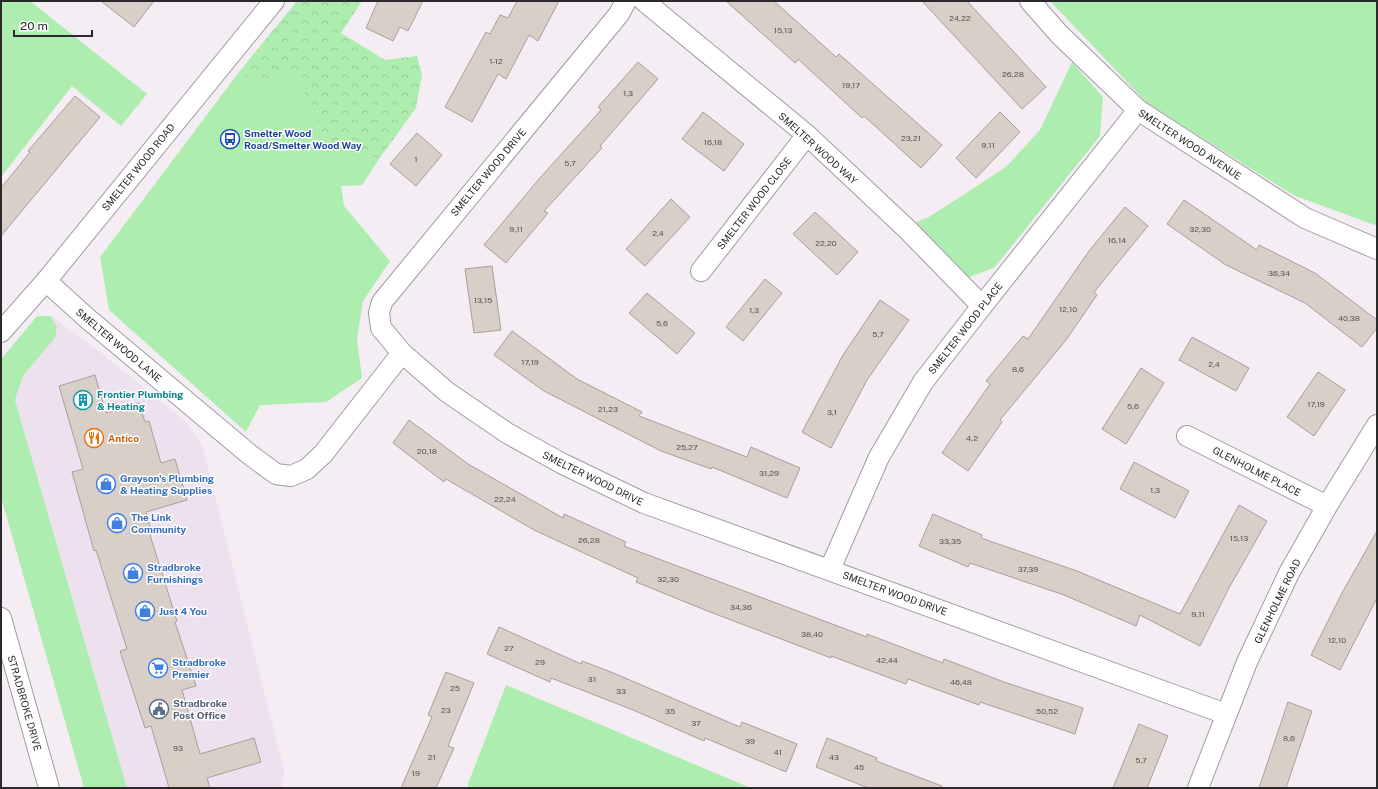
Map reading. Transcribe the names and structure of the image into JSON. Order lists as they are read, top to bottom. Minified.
{"streets":{"street":["SMELTER WOOD AVENUE","SMELTER WOOD WAY","SMELTER WOOD ROAD","SMELTER WOOD DRIVE","SMELTER WOOD CLOSE","SMELTER WOOD PLACE","SMELTER WOOD LANE","GLENHOLME PLACE","GLENHOLME ROAD","STRADBROKE DRIVE"]},"crossings":[["SMELTER WOOD AVENUE","SMELTER WOOD PLACE"],["SMELTER WOOD WAY","SMELTER WOOD CLOSE"],["SMELTER WOOD WAY","SMELTER WOOD PLACE"],["SMELTER WOOD ROAD","SMELTER WOOD LANE"],["SMELTER WOOD DRIVE","SMELTER WOOD PLACE"],["SMELTER WOOD DRIVE","SMELTER WOOD LANE"],["SMELTER WOOD DRIVE","GLENHOLME ROAD"],["GLENHOLME PLACE","GLENHOLME ROAD"]],"places":{"bus stop":["Smelter Wood Road/Smelter Wood Way"],"building":["Frontier Plumbing & Heating"],"restaurant":["Antico"],"shop":["Grayson's Plumbing & Heating Supplies","The Link Community","Stradbroke Furnishings","Just 4 You"],"supermarket":["Stradbroke Premier"],"public building":["Stradbroke Post Office"]},"house_numbers":["24,22","15,13","1-12","26,28","19,17","1,3","23,21","16,18","9,11","1","5,7","9,11","32,30","2,4","16,14","22,20","36,34","13,15","12,10","1,3","40,38","5,6","5,7","17,19","2,4","8,6","17,19","5,6","21,23","3,1","4,2","25,27","20,18","31,29","1,3","22,24","15,13","26,28","33,35","37,39","32,30","34,36","9,11","38,40","12,10","27","42,44","29","31","46,48","25","33","23","35","50,52","37","8,6","39","93","41","21","43","5,7","45","19"],"scale_bar":"20 m"}
